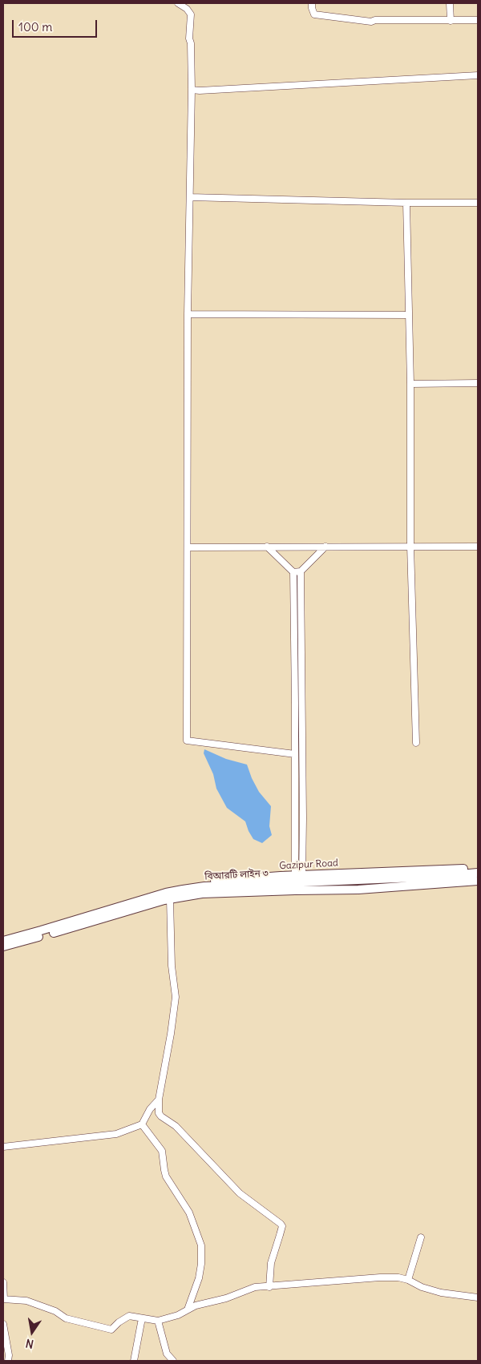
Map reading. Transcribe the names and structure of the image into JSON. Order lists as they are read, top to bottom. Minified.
{"streets":{"main road":["Gazipur Road","বিআরটি লাইন ৩"]},"scale_bar":"100 m","north":"bottom"}
